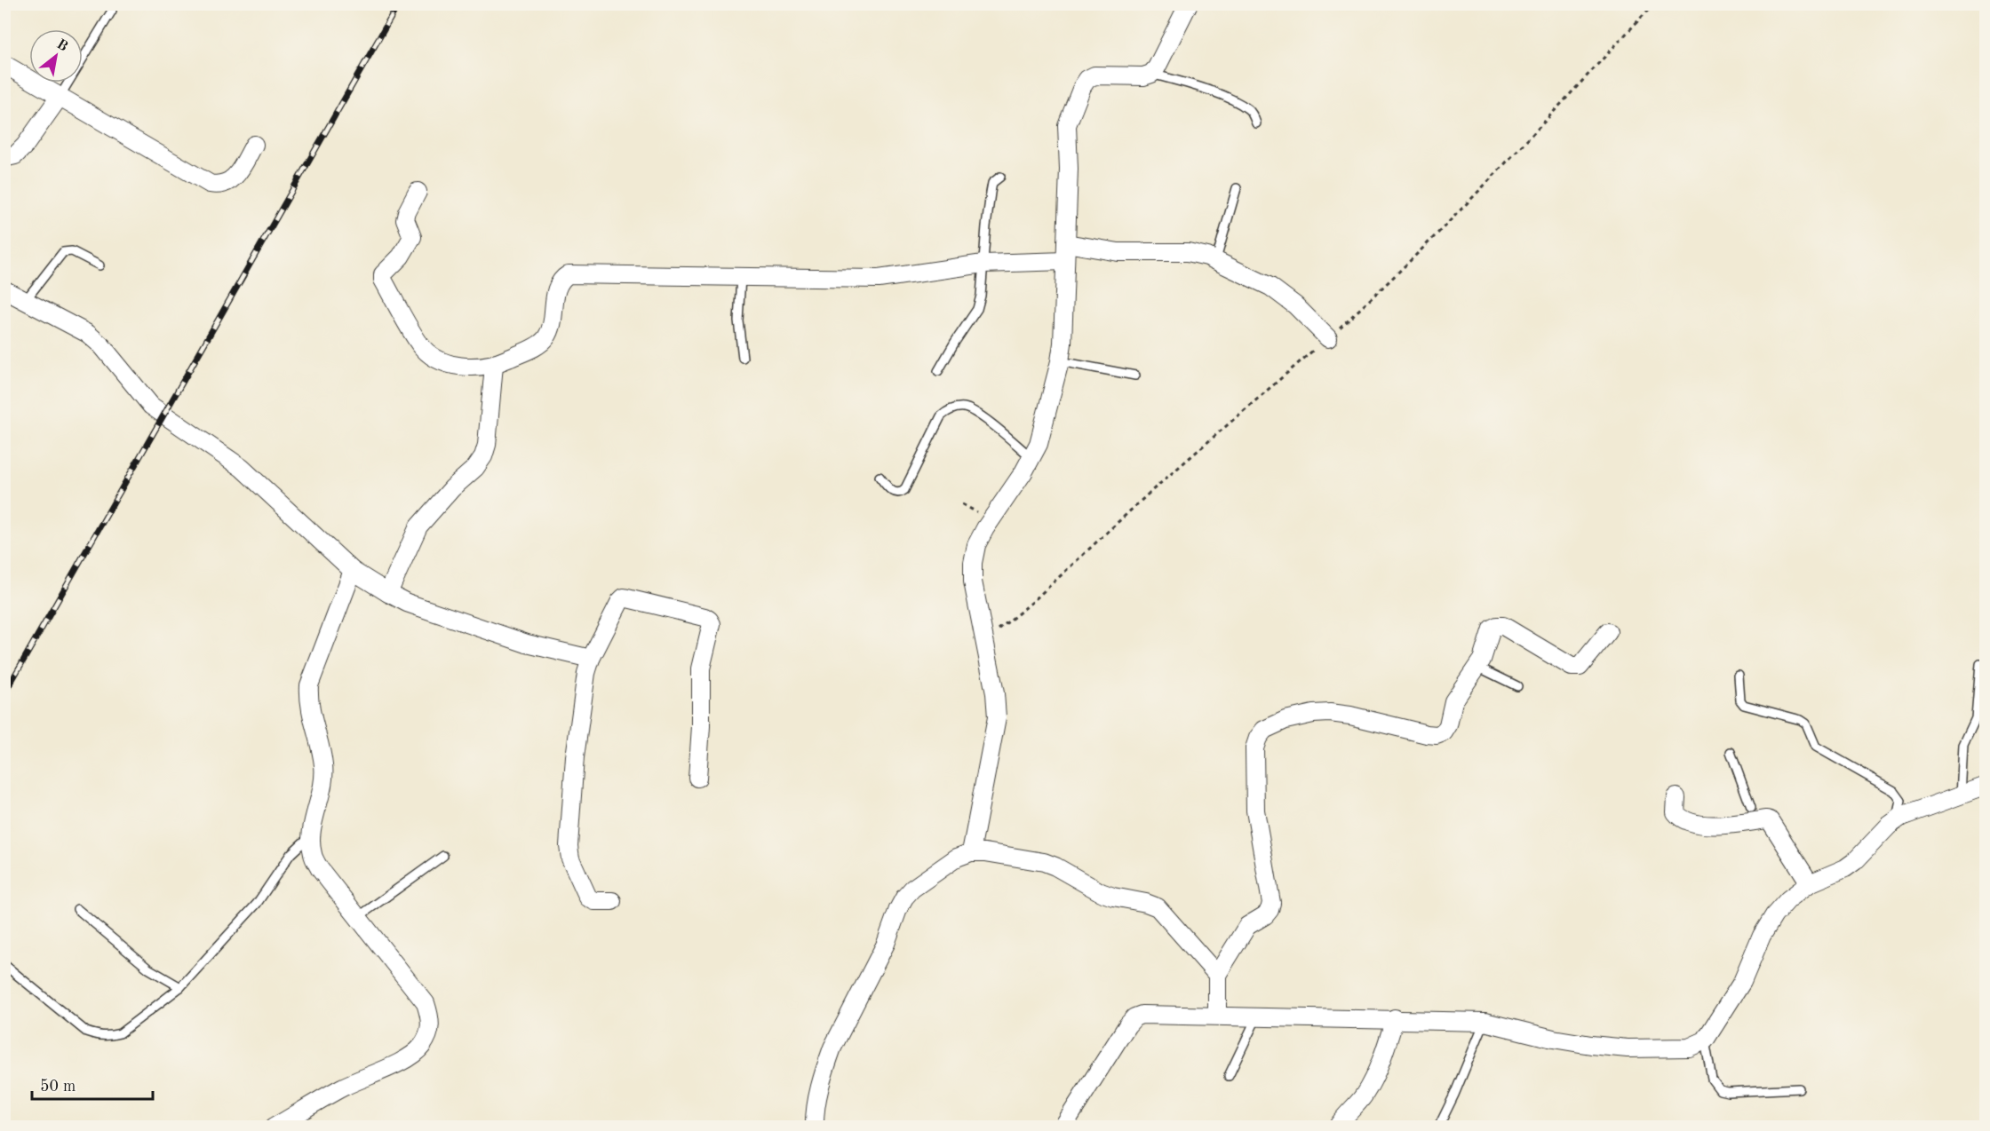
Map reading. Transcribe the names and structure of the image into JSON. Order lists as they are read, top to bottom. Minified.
{"scale_bar":"50 m","north":"top right"}
